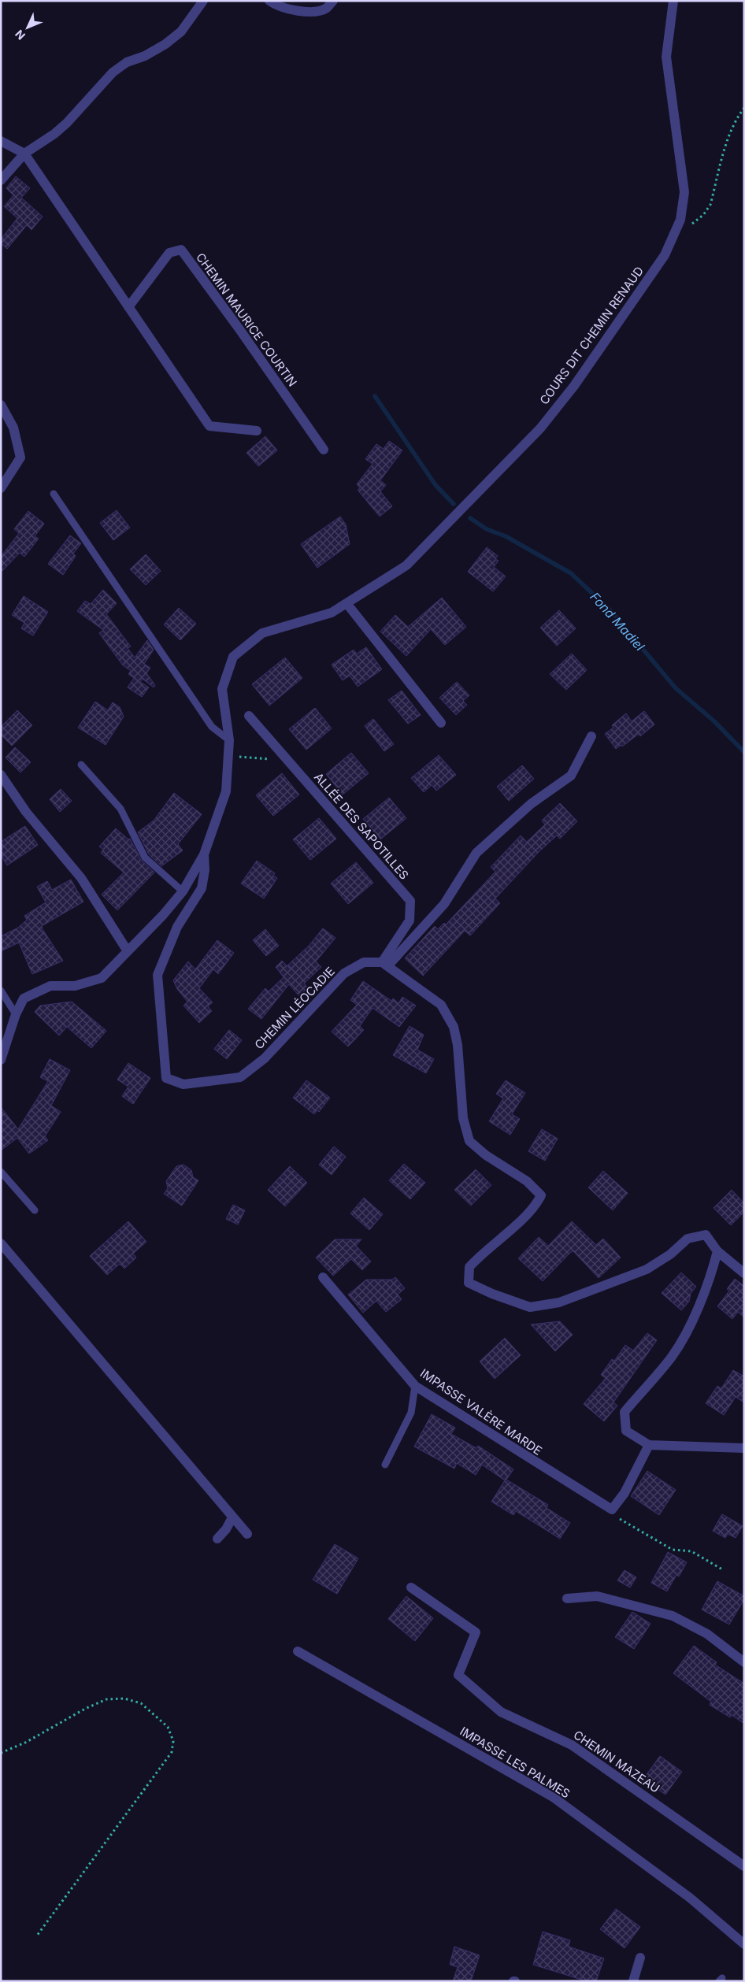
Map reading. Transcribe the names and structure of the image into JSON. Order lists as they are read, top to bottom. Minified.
{"streets":{"street":["CHEMIN MAURICE COURTIN","COURS DIT CHEMIN RENAUD","ALLÉE DES SAPOTILLES","CHEMIN LÉOCADIE","IMPASSE VALÈRE MARDE","CHEMIN MAZEAU","IMPASSE LES PALMES"]},"crossings":[["COURS DIT CHEMIN RENAUD","CHEMIN LÉOCADIE"],["ALLÉE DES SAPOTILLES","CHEMIN LÉOCADIE"]],"water":["Fond Madiel"],"north":"bottom left"}
